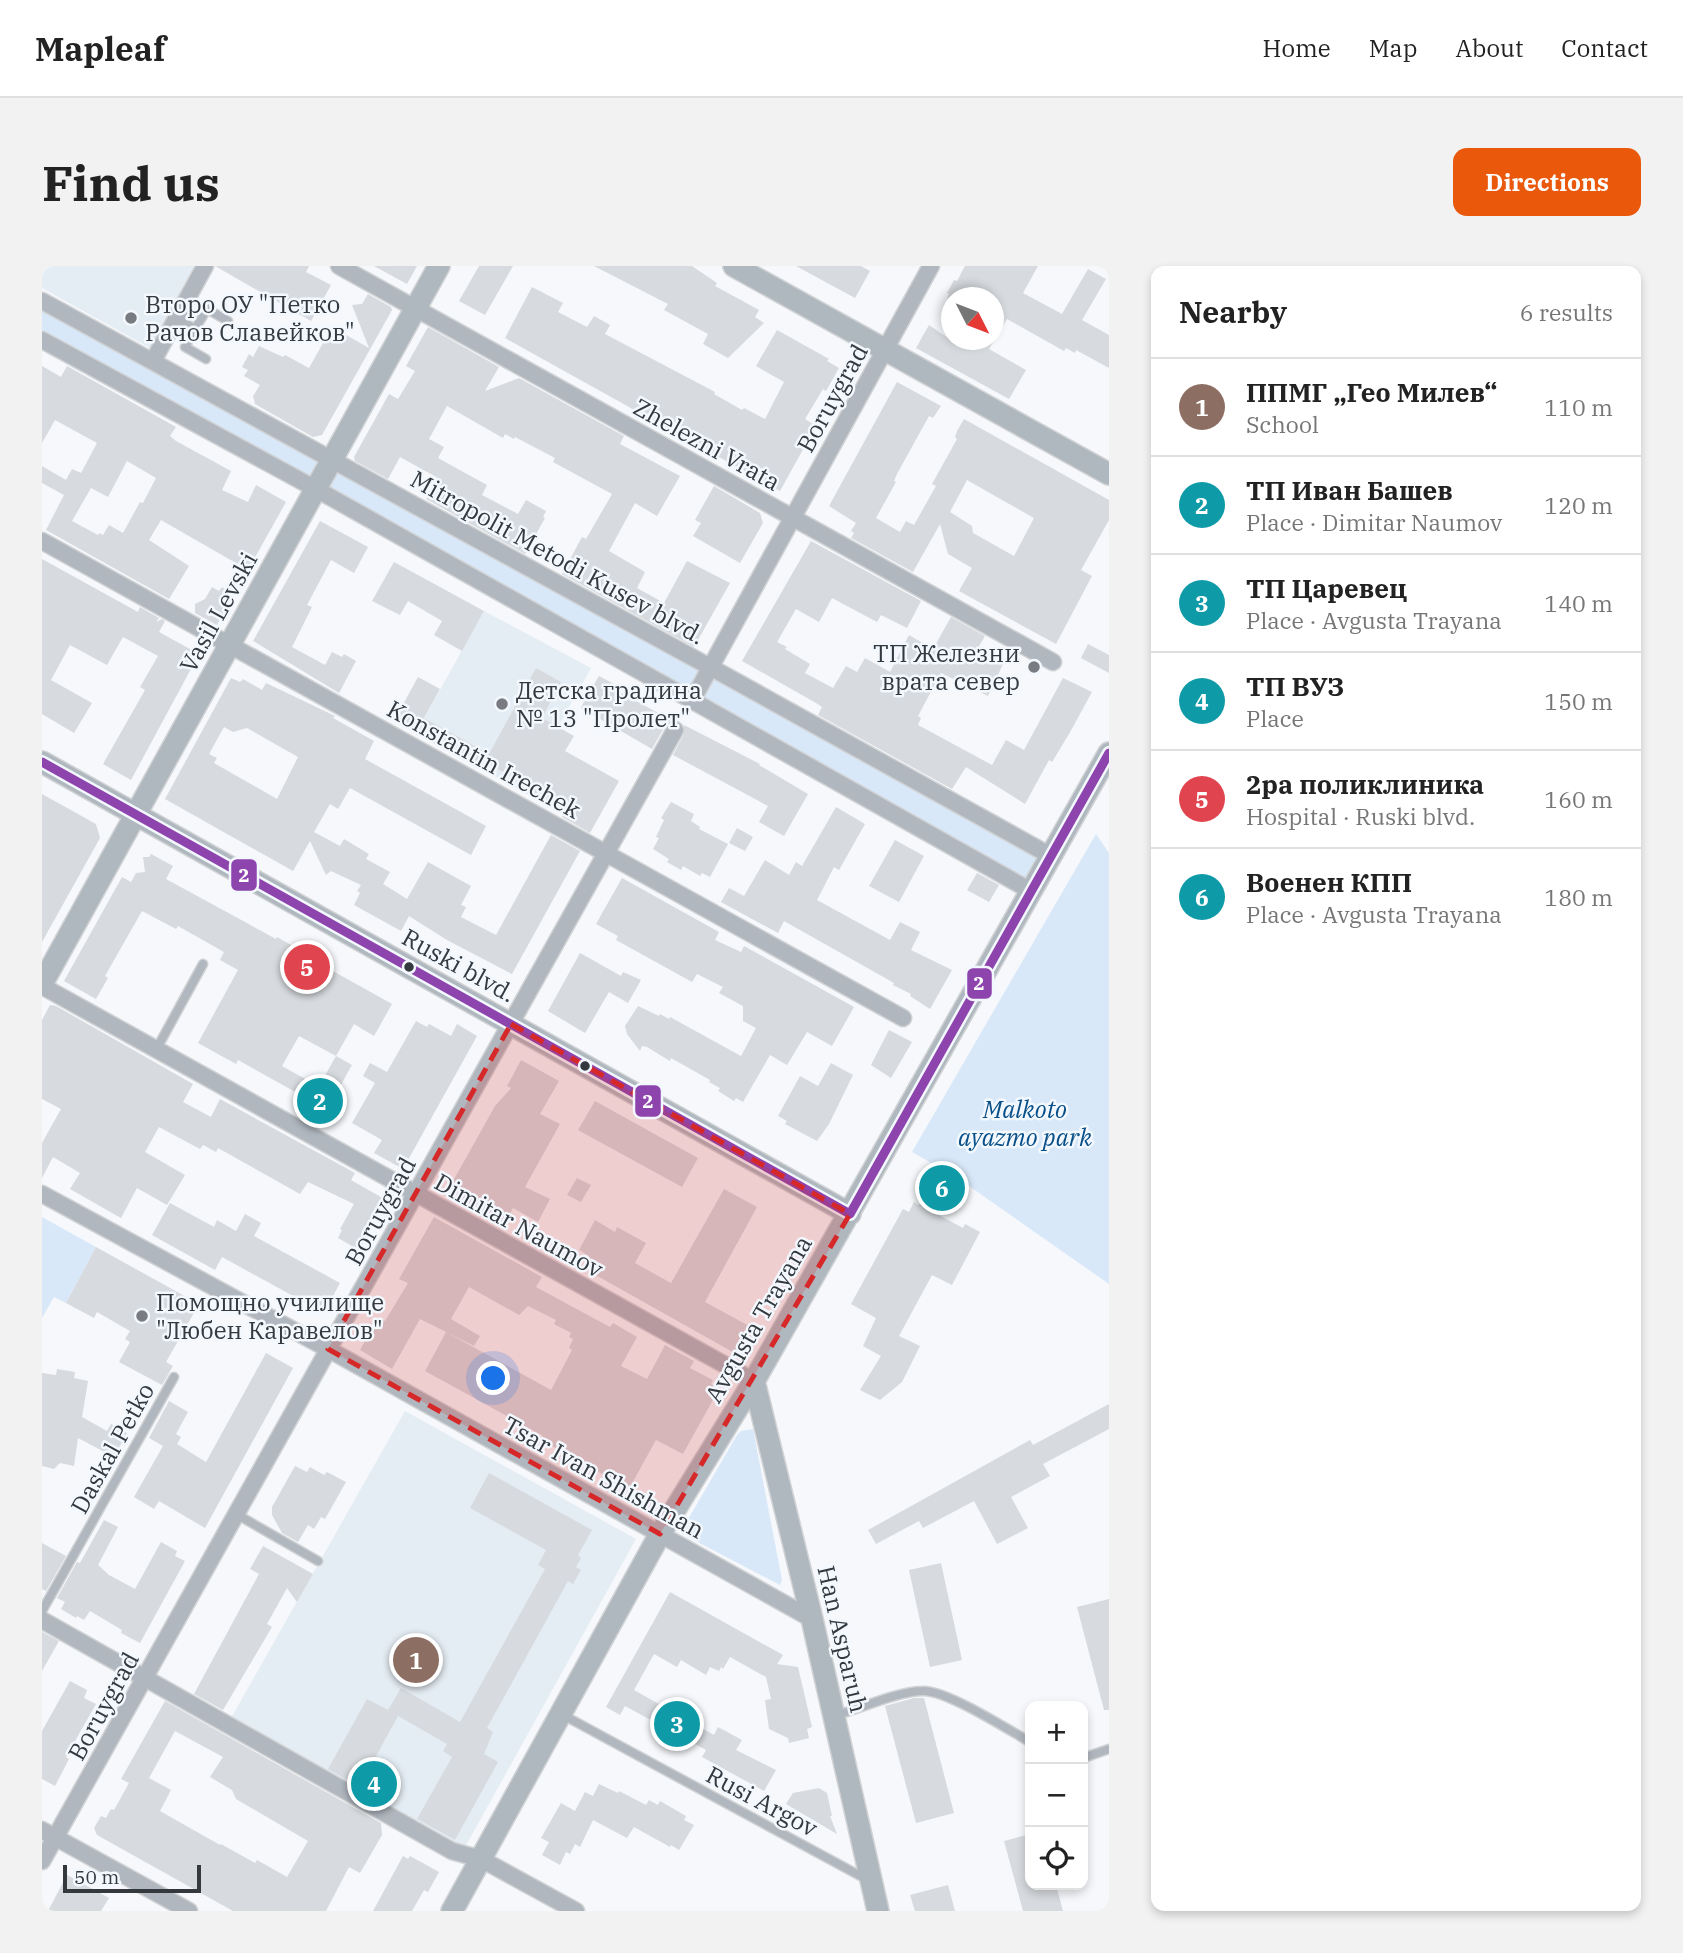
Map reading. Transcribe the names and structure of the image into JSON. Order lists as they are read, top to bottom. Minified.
{"streets":{"street":["Boruygrad","Zhelezni Vrata","Mitropolit Metodi Kusev blvd.","Vasil Levski","Konstantin Irechek","Ruski blvd.","Dimitar Naumov","Avgusta Trayana","Tsar Ivan Shishman","Han Asparuh"],"lane":["Daskal Petko","Rusi Argov"]},"crossings":[["Boruygrad","Zhelezni Vrata"],["Boruygrad","Mitropolit Metodi Kusev blvd."],["Boruygrad","Konstantin Irechek"],["Boruygrad","Ruski blvd."],["Boruygrad","Dimitar Naumov"],["Boruygrad","Tsar Ivan Shishman"],["Zhelezni Vrata","Vasil Levski"],["Mitropolit Metodi Kusev blvd.","Vasil Levski"],["Mitropolit Metodi Kusev blvd.","Avgusta Trayana"],["Vasil Levski","Konstantin Irechek"],["Vasil Levski","Ruski blvd."],["Vasil Levski","Dimitar Naumov"],["Ruski blvd.","Avgusta Trayana"],["Dimitar Naumov","Avgusta Trayana"],["Dimitar Naumov","Han Asparuh"],["Avgusta Trayana","Tsar Ivan Shishman"],["Avgusta Trayana","Han Asparuh"],["Avgusta Trayana","Rusi Argov"],["Tsar Ivan Shishman","Han Asparuh"],["Han Asparuh","Rusi Argov"]],"parks":["Malkoto ayazmo park"],"places":["Второ ОУ \"Петко Рачов Славейков\"","ТП Железни врата север","Детска градина № 13 \"Пролет\"","Помощно училище \"Любен Каравелов\""],"lines":["transit line 2"],"scale_bar":"50 m","north":"bottom right","page":{"header":"Mapleaf","nav":["Home","Map","About","Contact"],"buttons":"Directions","title":"Find us","heading":["Nearby","6 results"],"list":[{"mark":"1","name":"ППМГ „Гео Милев“","note":"School","value":"110 m"},{"mark":"2","name":"ТП Иван Башев","note":"Place · Dimitar Naumov","value":"120 m"},{"mark":"3","name":"ТП Царевец","note":"Place · Avgusta Trayana","value":"140 m"},{"mark":"4","name":"ТП ВУЗ","note":"Place","value":"150 m"},{"mark":"5","name":"2ра поликлиника","note":"Hospital · Ruski blvd.","value":"160 m"},{"mark":"6","name":"Военен КПП","note":"Place · Avgusta Trayana","value":"180 m"}],"pins":["5","2","6","1","3","4"],"map_buttons":["+","−"],"scale":"50 m"}}
